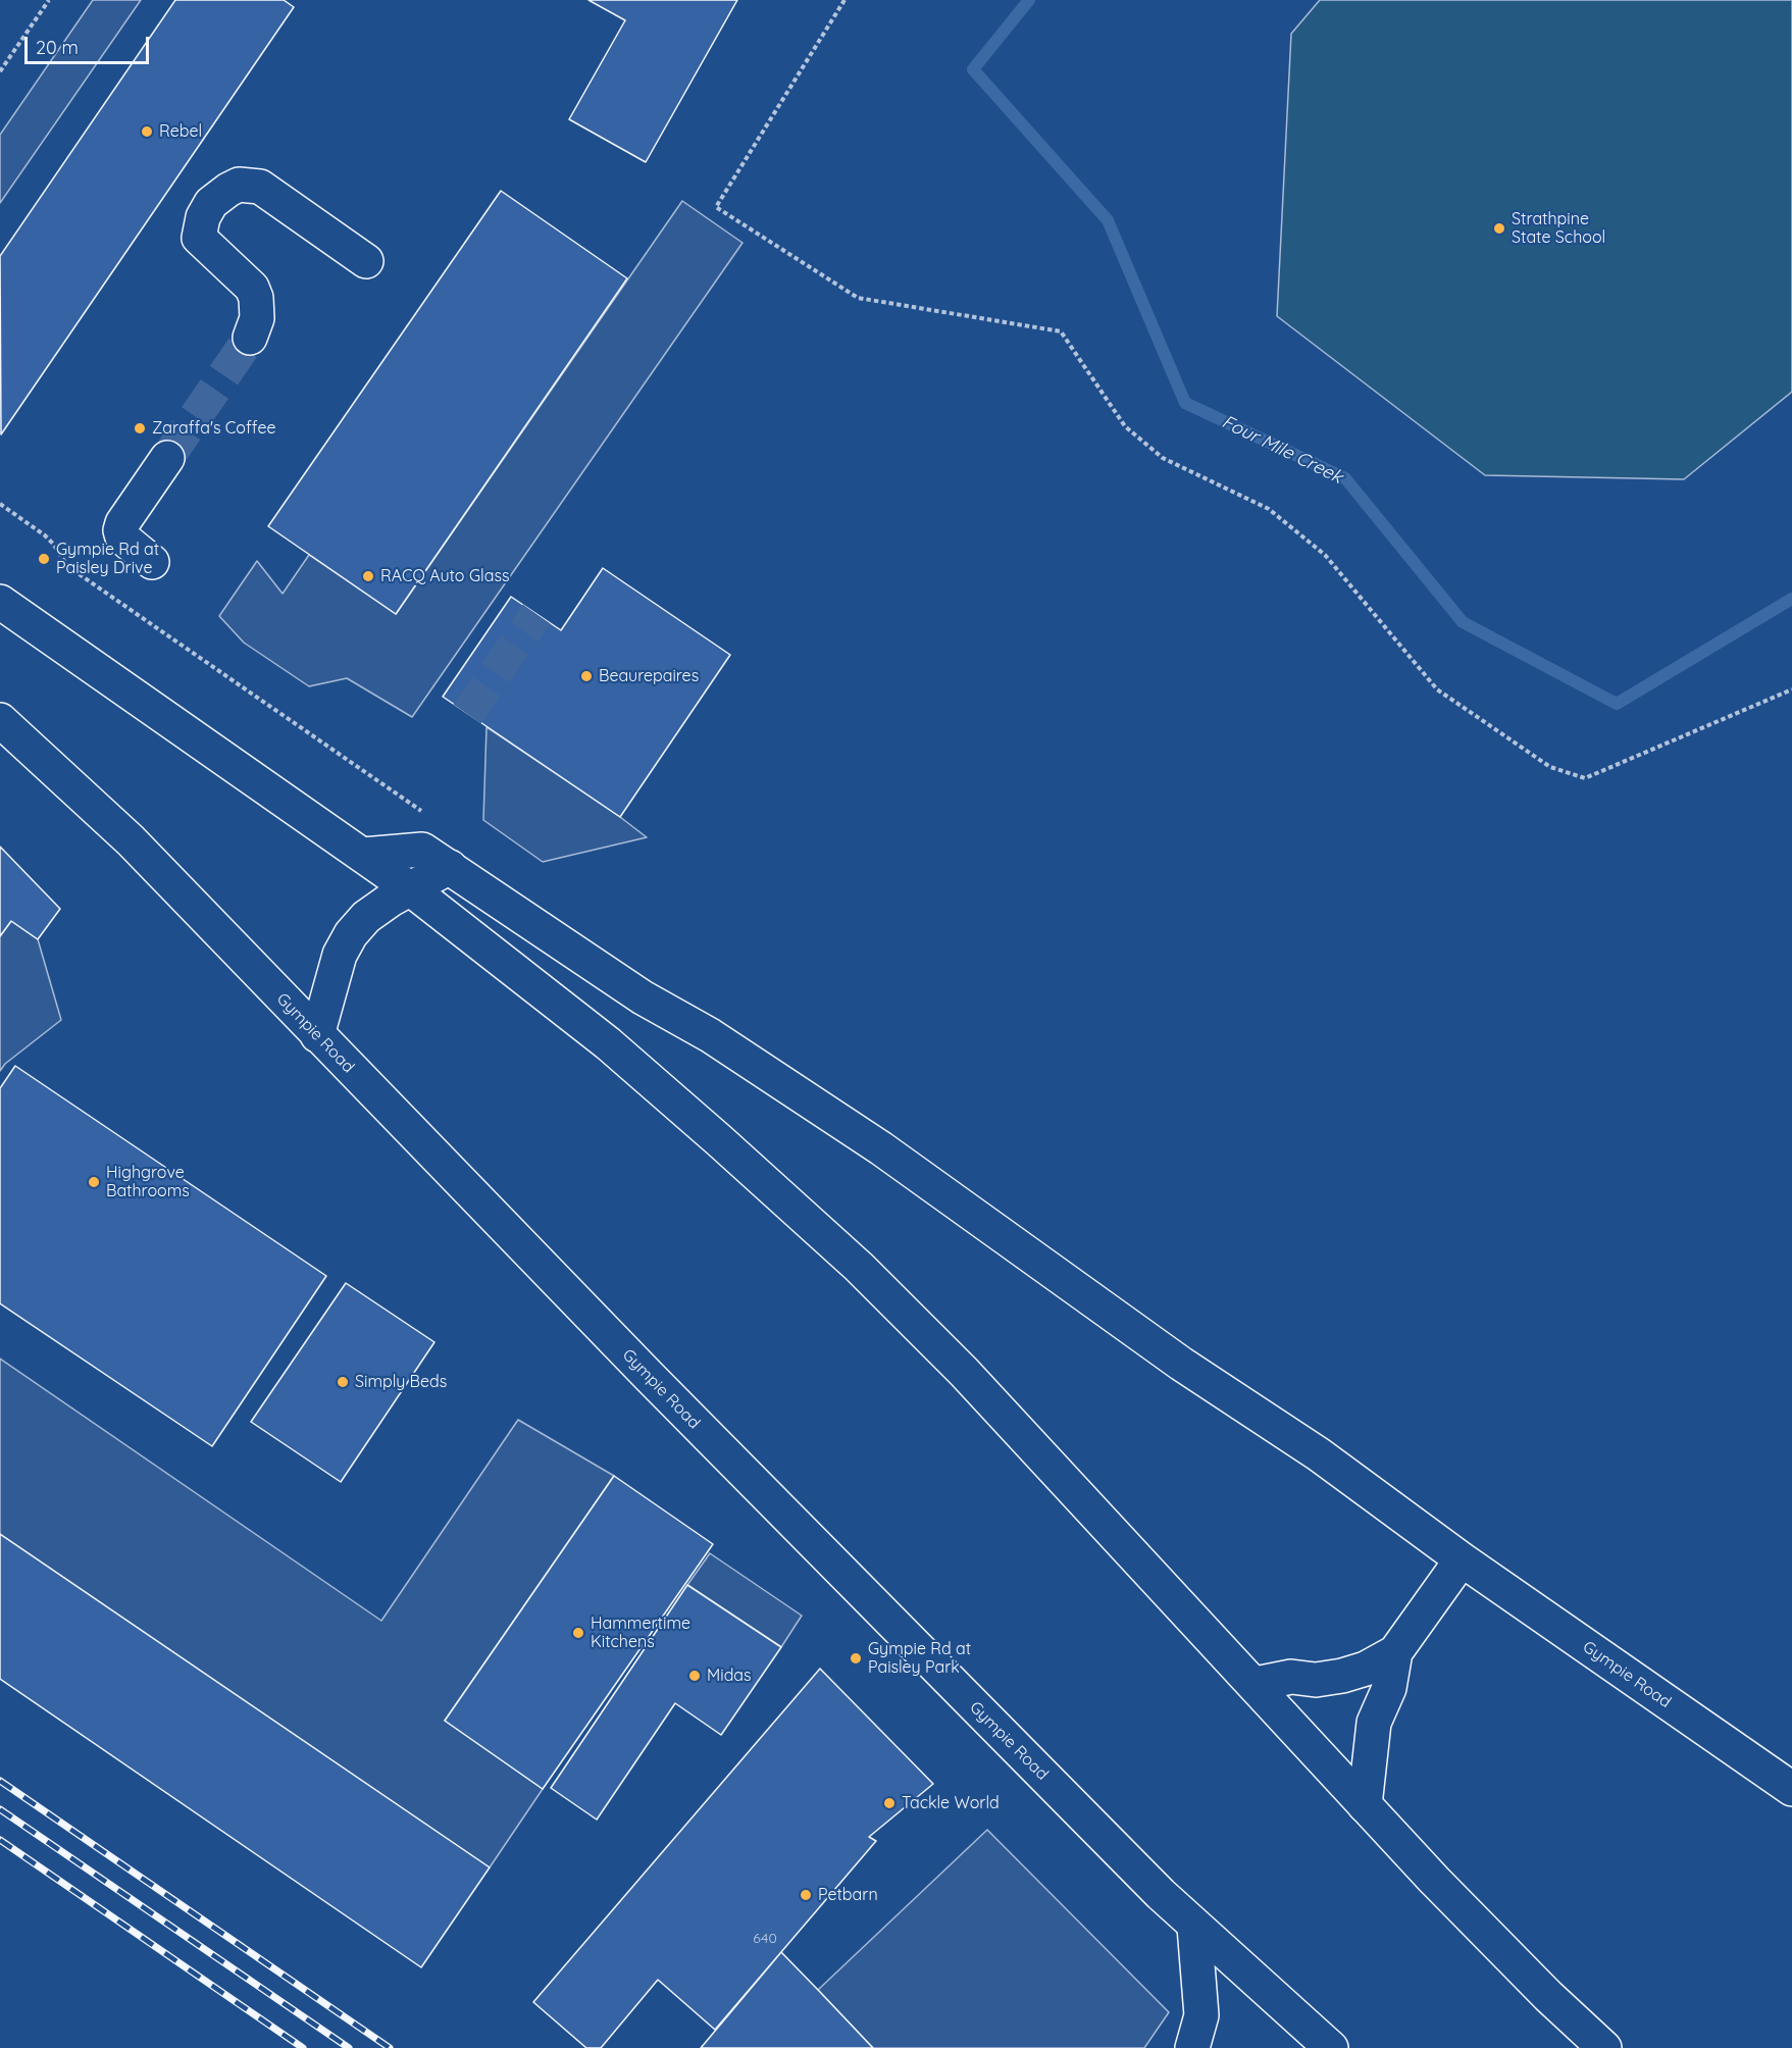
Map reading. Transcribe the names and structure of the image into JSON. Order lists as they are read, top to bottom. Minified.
{"streets":{"main road":["Gympie Road"]},"water":["Four Mile Creek"],"places":["Rebel","Strathpine State School","Zaraffa's Coffee","Gympie Rd at Paisley Drive","RACQ Auto Glass","Beaurepaires","Highgrove Bathrooms","Simply Beds","Hammertime Kitchens","Gympie Rd at Paisley Park","Midas","Tackle World","Petbarn"],"house_numbers":["640"],"scale_bar":"20 m"}
